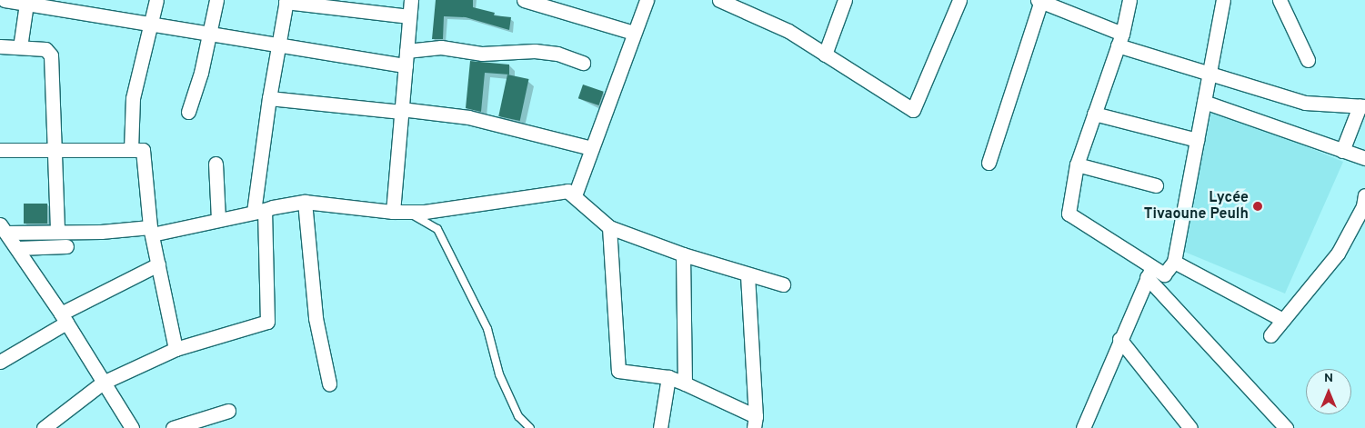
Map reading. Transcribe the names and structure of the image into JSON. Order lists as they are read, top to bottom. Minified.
{"places":["Lycée Tivaoune Peulh"],"north":"top"}
